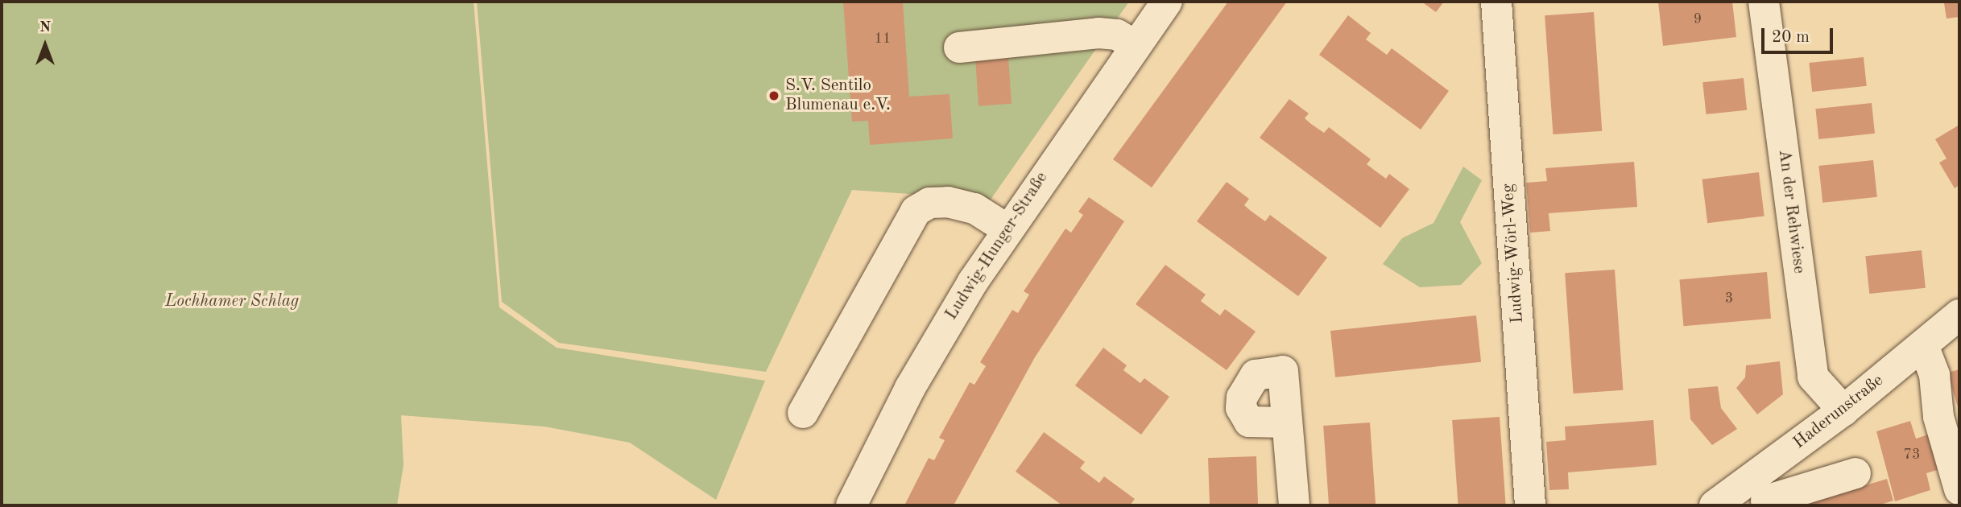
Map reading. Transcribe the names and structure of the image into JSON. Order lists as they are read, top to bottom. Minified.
{"streets":{"street":["An der Rehwiese","Ludwig-Hunger-Straße","Ludwig-Wörl-Weg","Haderunstraße"]},"crossings":[["An der Rehwiese","Haderunstraße"]],"parks":["Lochhamer Schlag"],"places":["S.V. Sentilo Blumenau e.V."],"house_numbers":["9","11","3","73"],"scale_bar":"20 m","north":"top"}
